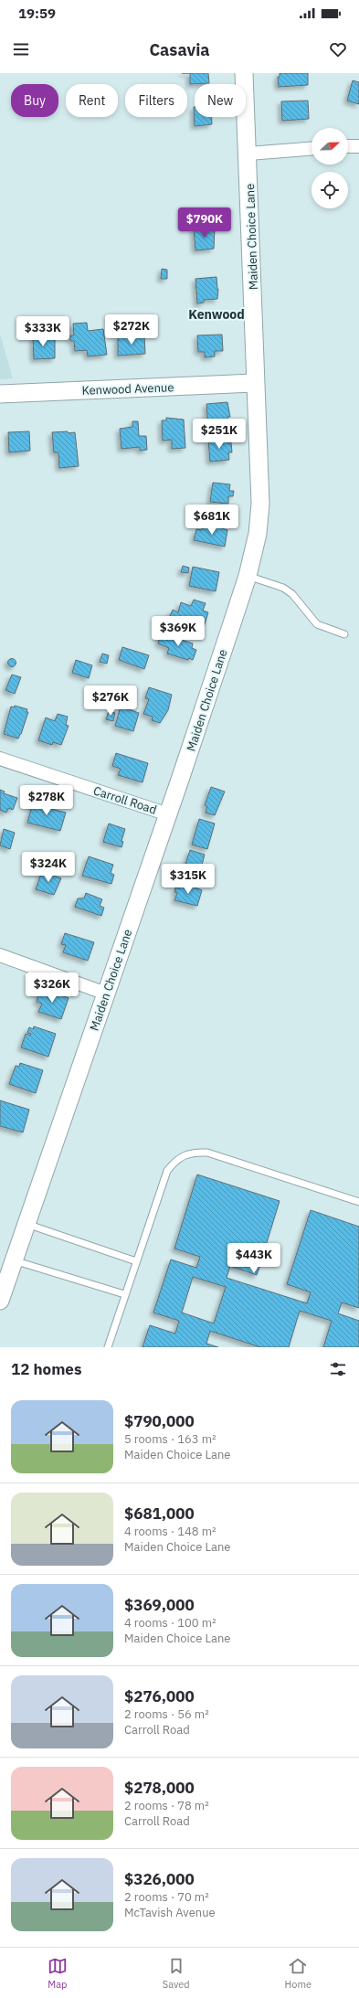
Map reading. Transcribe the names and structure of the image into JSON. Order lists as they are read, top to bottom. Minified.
{"streets":{"main road":["Maiden Choice Lane","Kenwood Avenue"],"street":["Carroll Road"]},"crossings":[["Maiden Choice Lane","Kenwood Avenue"],["Maiden Choice Lane","Carroll Road"]],"districts":["Kenwood"],"north":"right","page":{"status":"19:59","header":"Casavia","chip":["Buy","Rent","Filters","New"],"price":["$790K","$272K","$333K","$251K","$681K","$369K","$276K","$278K","$324K","$315K","$326K","$443K"],"heading":"12 homes","list":[{"name":"$790,000","note":"5 rooms · 163 m² · Maiden Choice Lane"},{"name":"$681,000","note":"4 rooms · 148 m² · Maiden Choice Lane"},{"name":"$369,000","note":"4 rooms · 100 m² · Maiden Choice Lane"},{"name":"$276,000","note":"2 rooms · 56 m² · Carroll Road"},{"name":"$278,000","note":"2 rooms · 78 m² · Carroll Road"},{"name":"$326,000","note":"2 rooms · 70 m² · McTavish Avenue"}],"tabs":["Map","Saved","Home"]}}
